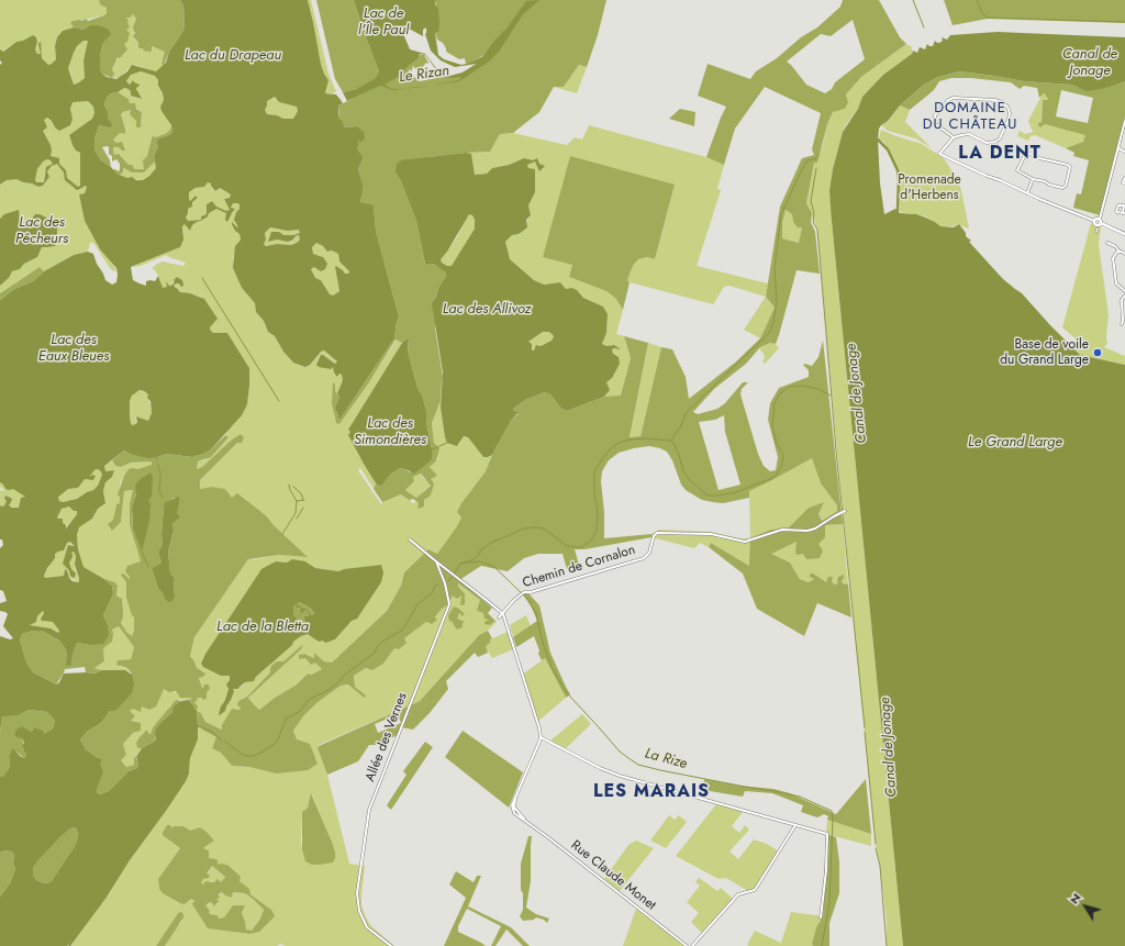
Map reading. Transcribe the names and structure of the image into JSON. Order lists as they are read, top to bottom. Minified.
{"streets":{"street":["Chemin de Cornalon","Allée des Vernes","Rue Claude Monet"]},"districts":["DOMAINE DU CHÂTEAU","LA DENT","LES MARAIS"],"water":["Lac de l'Île Paul","Canal de Jonage","Lac du Drapeau","Le Rizan","Lac des Pêcheurs","Lac des Allivoz","Lac des Eaux Bleues","Lac des Simondières","Le Grand Large","Lac de la Bletta","La Rize"],"parks":["Promenade d'Herbens"],"places":["Base de voile du Grand Large"],"north":"top left"}
